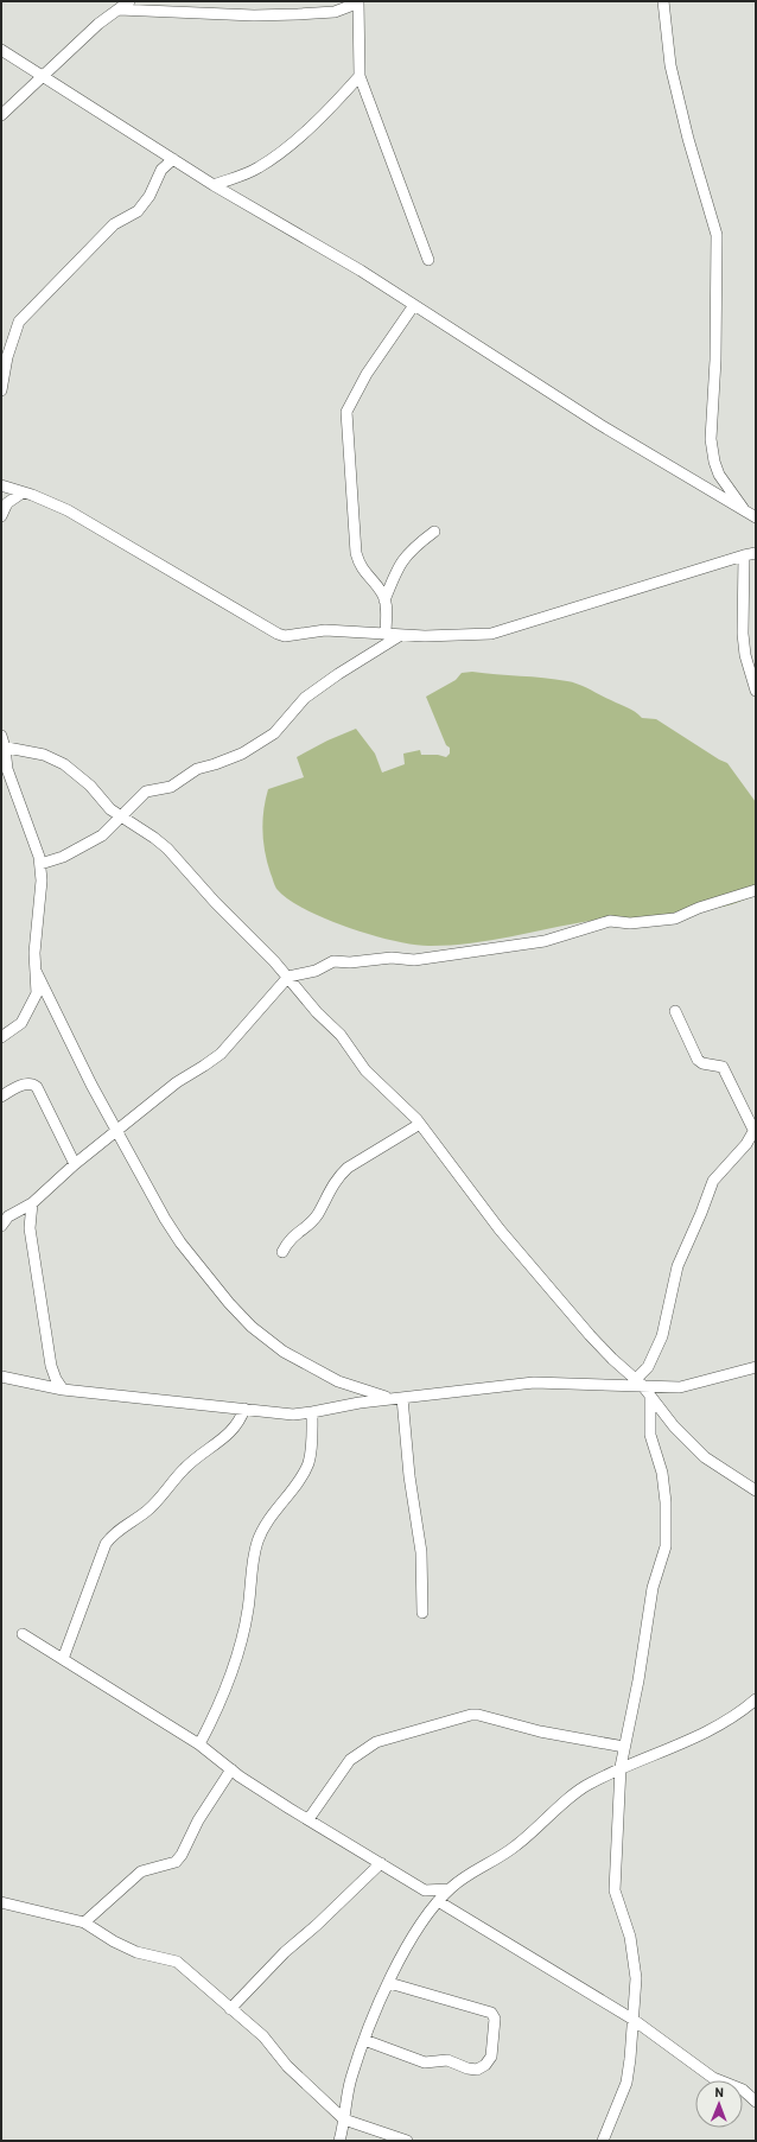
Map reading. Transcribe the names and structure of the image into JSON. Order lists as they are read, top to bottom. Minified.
{"north":"top"}
